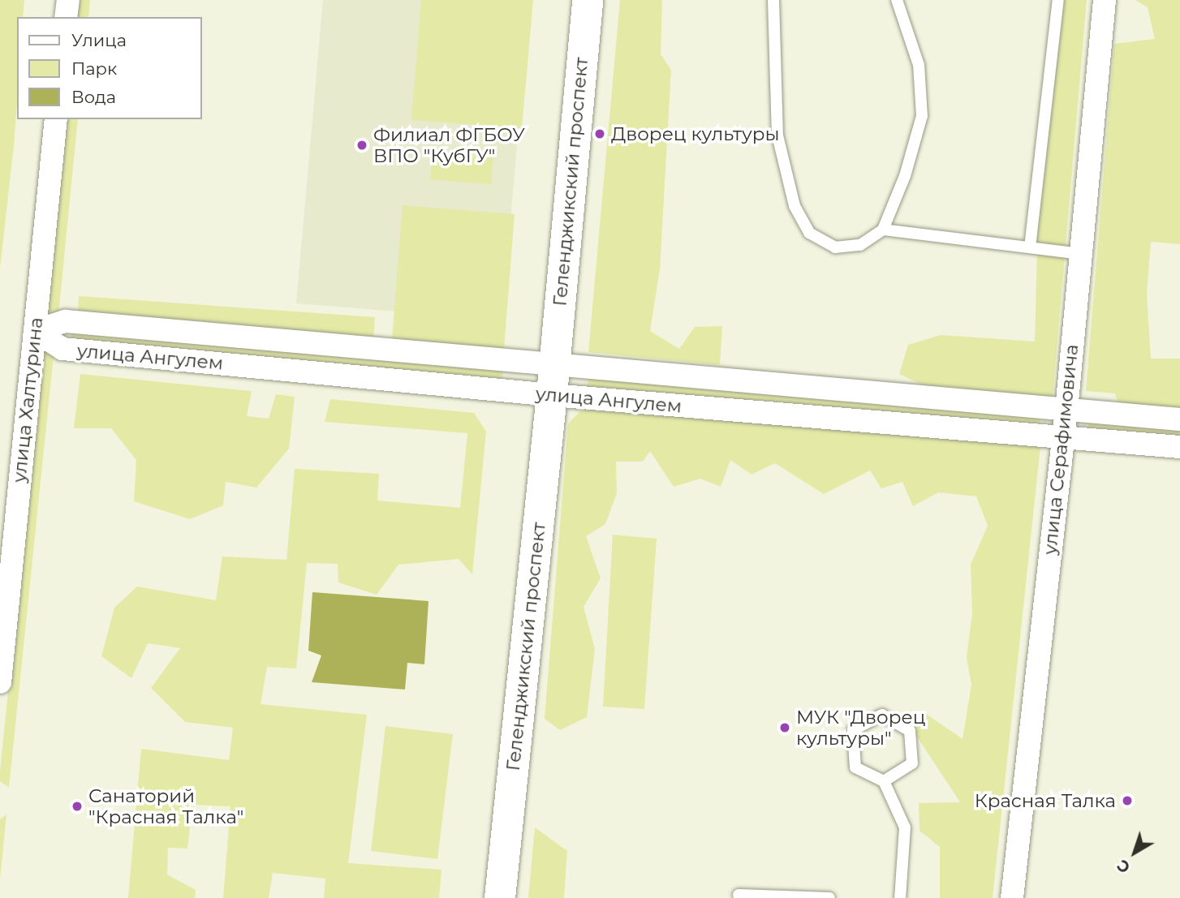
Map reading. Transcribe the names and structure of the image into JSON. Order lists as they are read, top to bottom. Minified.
{"streets":{"main road":["Геленджикский проспект"],"street":["улица Ангулем","улица Халтурина","улица Серафимовича"]},"crossings":[["Геленджикский проспект","улица Ангулем"],["улица Ангулем","улица Халтурина"],["улица Ангулем","улица Серафимовича"]],"places":["Дворец культуры","Филиал ФГБОУ ВПО \"КубГУ\"","МУК \"Дворец культуры\"","Красная Талка","Санаторий \"Красная Талка\""],"legend":["Улица","Парк","Вода"],"north":"bottom left"}
